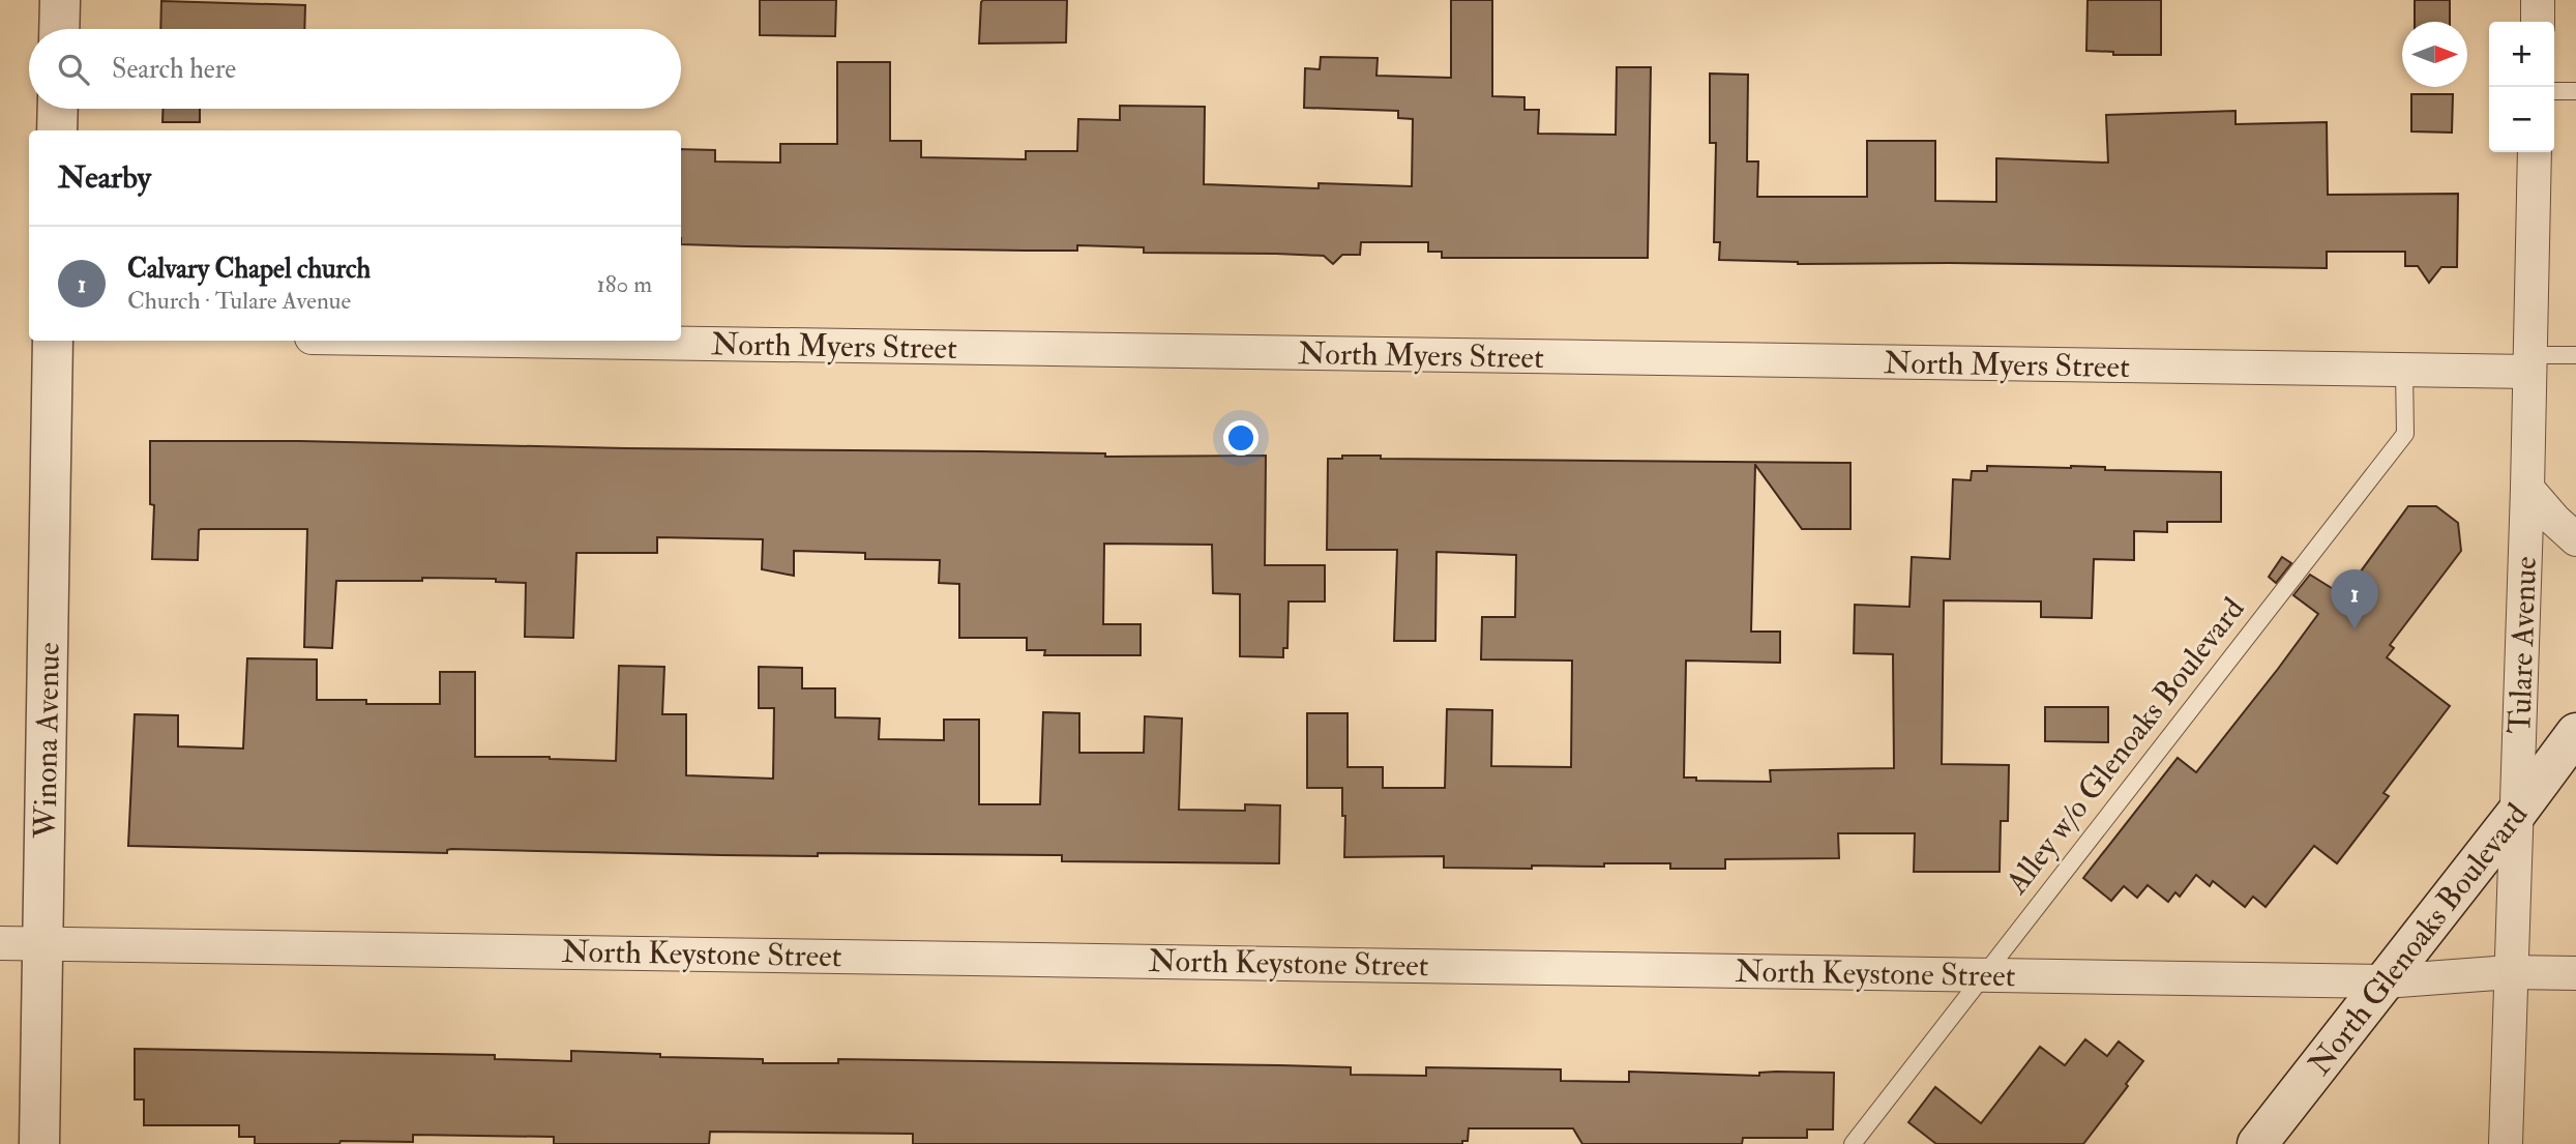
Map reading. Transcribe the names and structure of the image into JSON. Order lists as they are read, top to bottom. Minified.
{"streets":{"street":["North Myers Street","Tulare Avenue","Winona Avenue","North Glenoaks Boulevard","North Keystone Street"],"lane":["Alley w/o Glenoaks Boulevard"]},"crossings":[["North Myers Street","Tulare Avenue"],["North Myers Street","Alley w/o Glenoaks Boulevard"],["Tulare Avenue","North Glenoaks Boulevard"],["Tulare Avenue","North Keystone Street"],["Winona Avenue","North Keystone Street"],["Alley w/o Glenoaks Boulevard","North Keystone Street"],["North Glenoaks Boulevard","North Keystone Street"]],"north":"right","page":{"map_buttons":["+","−"],"search":"Search here","heading":"Nearby","list":[{"mark":"1","name":"Calvary Chapel church","note":"Church · Tulare Avenue","value":"180 m"}],"pins":"1"}}
